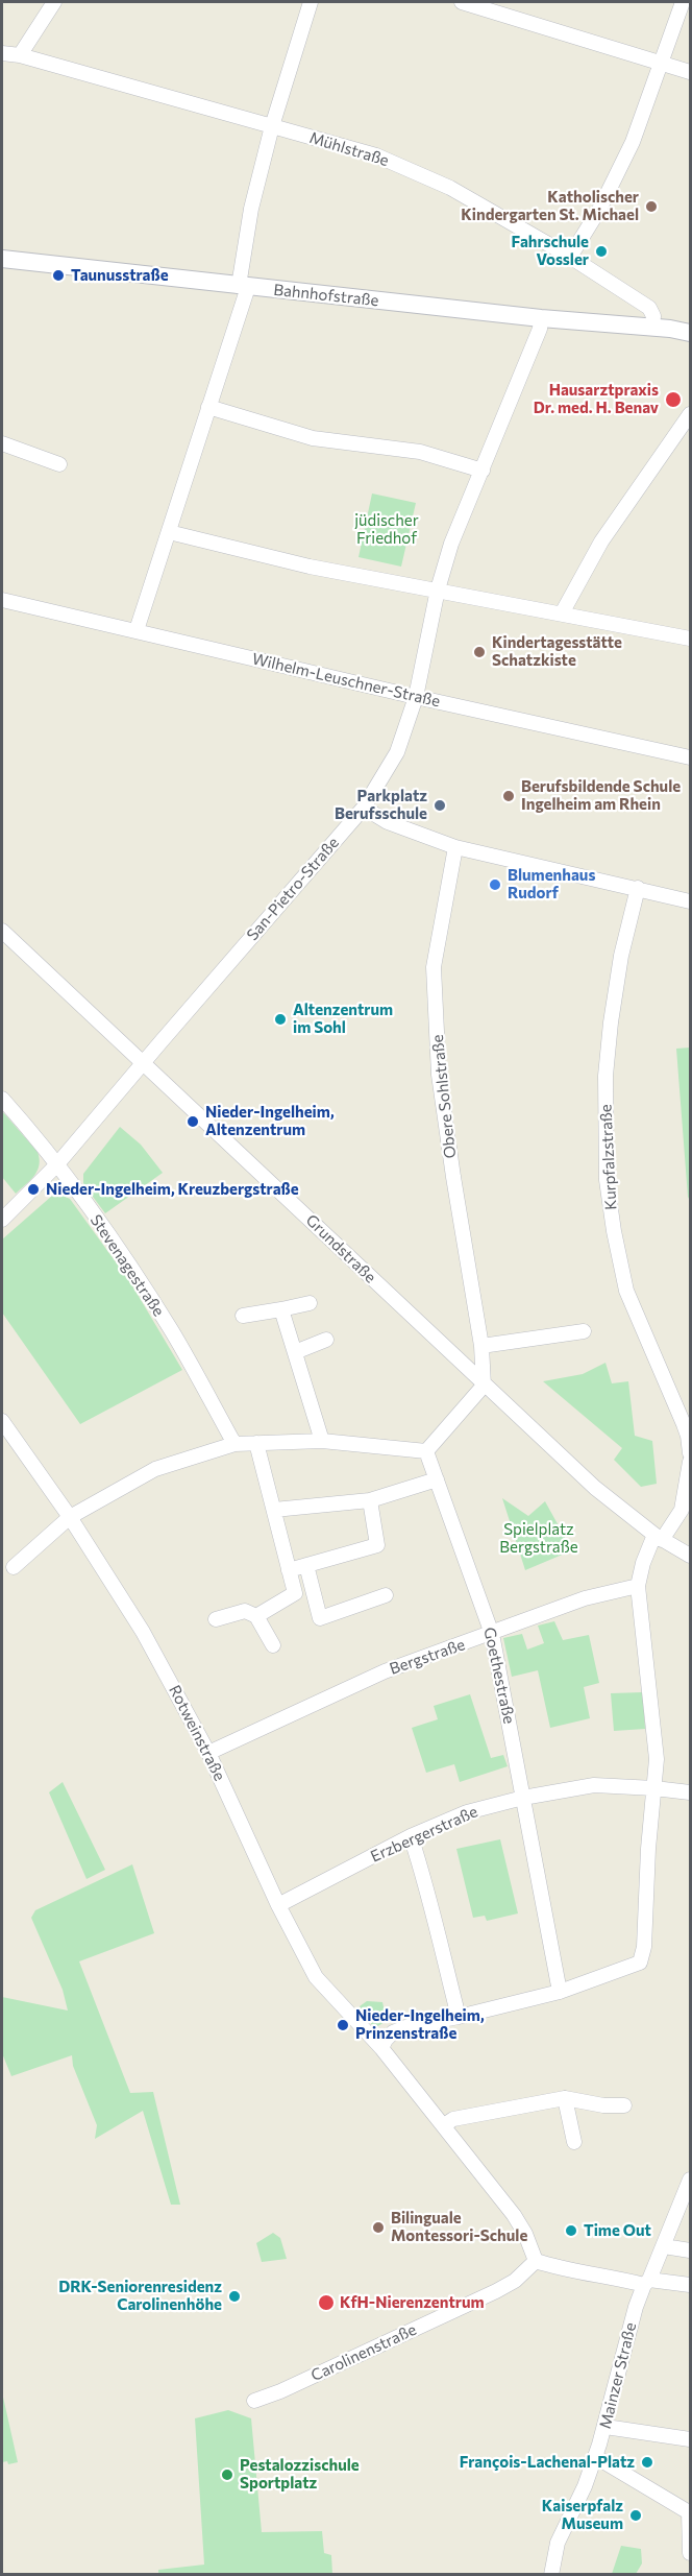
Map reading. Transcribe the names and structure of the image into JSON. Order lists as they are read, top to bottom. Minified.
{"streets":{"street":["Mühlstraße","Bahnhofstraße","Wilhelm-Leuschner-Straße","San-Pietro-Straße","Obere Sohlstraße","Kurpfalzstraße","Grundstraße","Stevenagestraße","Bergstraße","Goethestraße","Rotweinstraße","Erzbergerstraße","Carolinenstraße","Mainzer Straße"]},"crossings":[["Mühlstraße","Bahnhofstraße"],["Bahnhofstraße","San-Pietro-Straße"],["Wilhelm-Leuschner-Straße","San-Pietro-Straße"],["San-Pietro-Straße","Grundstraße"],["San-Pietro-Straße","Stevenagestraße"],["Obere Sohlstraße","Grundstraße"],["Bergstraße","Goethestraße"],["Bergstraße","Rotweinstraße"],["Goethestraße","Erzbergerstraße"],["Rotweinstraße","Erzbergerstraße"],["Rotweinstraße","Carolinenstraße"]],"parks":["jüdischer Friedhof","Spielplatz Bergstraße"],"places":["Katholischer Kindergarten St. Michael","Fahrschule Vossler","Taunusstraße","Hausarztpraxis Dr. med. H. Benav","Kindertagesstätte Schatzkiste","Berufsbildende Schule Ingelheim am Rhein","Parkplatz Berufsschule","Blumenhaus Rudorf","Altenzentrum im Sohl","Nieder-Ingelheim, Altenzentrum","Nieder-Ingelheim, Kreuzbergstraße","Nieder-Ingelheim, Prinzenstraße","Bilinguale Montessori-Schule","Time Out","DRK-Seniorenresidenz Carolinenhöhe","KfH-Nierenzentrum","François-Lachenal-Platz","Pestalozzischule Sportplatz","Kaiserpfalz Museum"]}
